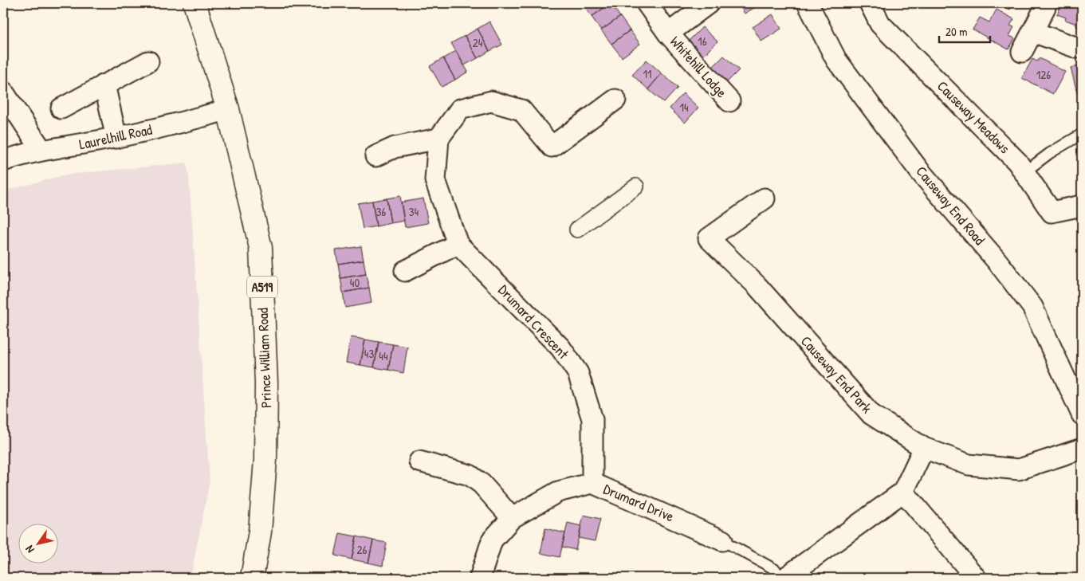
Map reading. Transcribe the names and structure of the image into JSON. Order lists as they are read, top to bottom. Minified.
{"streets":{"main road":["A519","Prince William Road"],"street":["Whitehill Lodge","Causeway Meadows","Laurelhill Road","Causeway End Road","Drumard Crescent","Causeway End Park","Drumard Drive"]},"crossings":[["Laurelhill Road","Prince William Road"],["Drumard Crescent","Drumard Drive"]],"house_numbers":["16","24","11","126","14","36","34","40","43","44","26"],"scale_bar":"20 m","north":"bottom left"}
